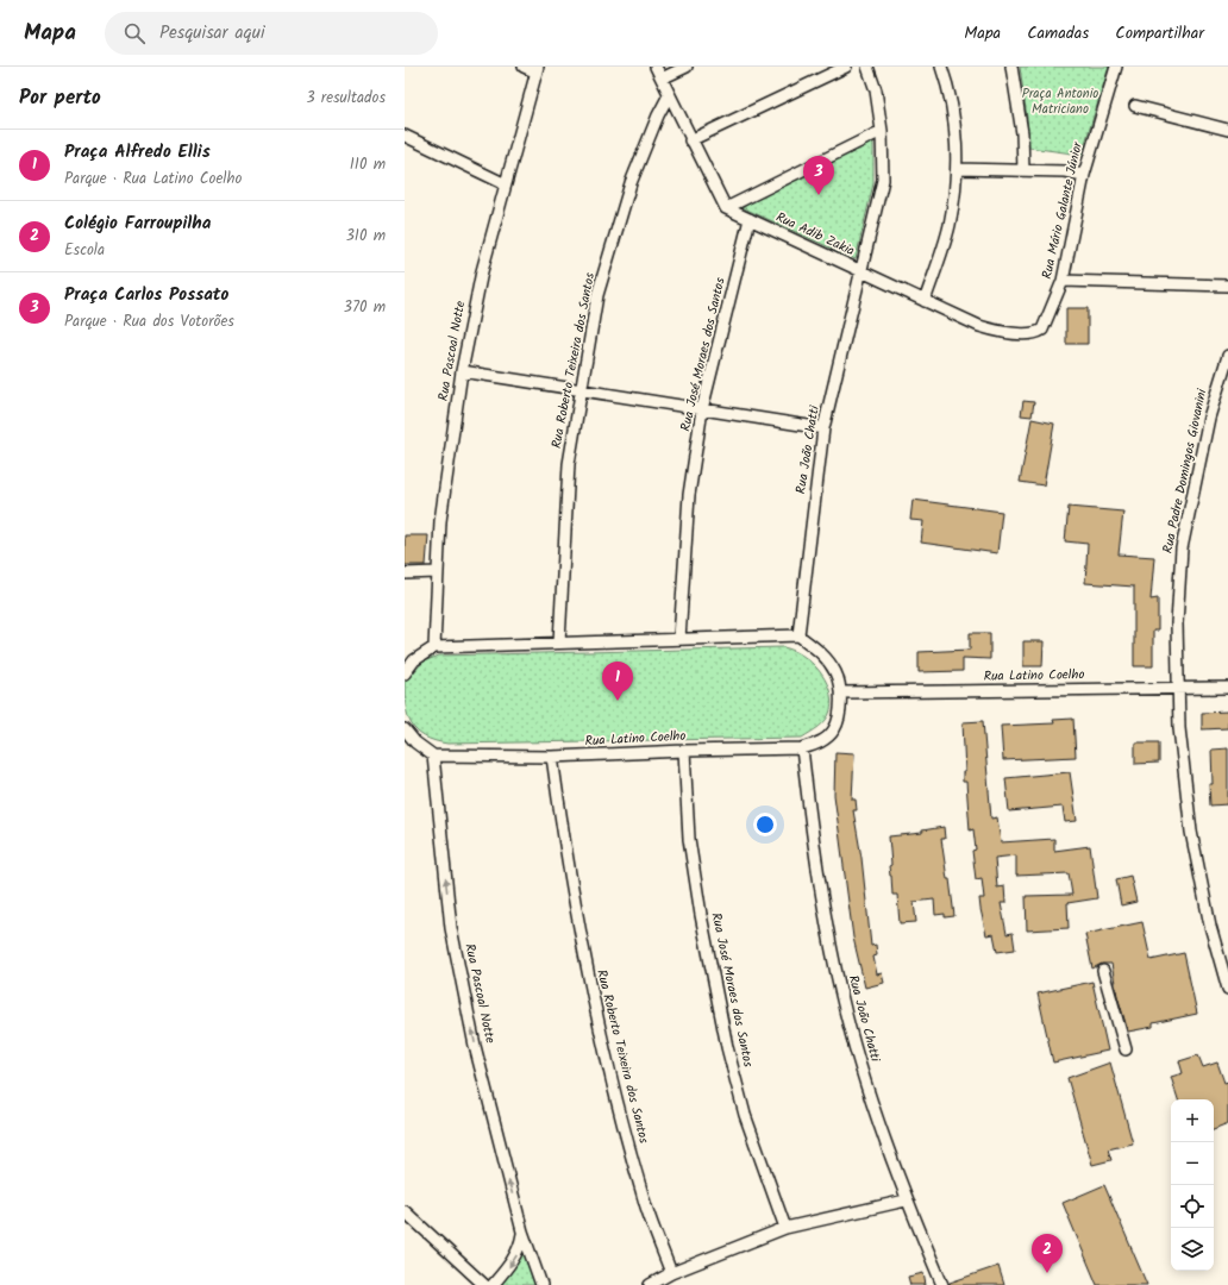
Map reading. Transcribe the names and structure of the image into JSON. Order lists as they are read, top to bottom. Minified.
{"streets":{"street":["Rua Mário Galante Júnior","Rua Adib Zakia","Rua Pascoal Notte","Rua José Moraes dos Santos","Rua Roberto Teixeira dos Santos","Rua João Chatti","Rua Padre Domingos Giovanini","Rua Latino Coelho"]},"crossings":[["Rua Mário Galante Júnior","Rua Adib Zakia"],["Rua Adib Zakia","Rua José Moraes dos Santos"],["Rua Adib Zakia","Rua João Chatti"],["Rua Pascoal Notte","Rua Latino Coelho"],["Rua José Moraes dos Santos","Rua Latino Coelho"],["Rua Roberto Teixeira dos Santos","Rua Latino Coelho"],["Rua João Chatti","Rua Latino Coelho"],["Rua Padre Domingos Giovanini","Rua Latino Coelho"]],"one_way":["Rua Pascoal Notte"],"parks":["Praça Antonio Matriciano"],"page":{"header":"Mapa","search":"Pesquisar aqui","nav":["Mapa","Camadas","Compartilhar"],"heading":["Por perto","3 resultados"],"list":[{"mark":"1","name":"Praça Alfredo Ellis","note":"Parque · Rua Latino Coelho","value":"110 m"},{"mark":"2","name":"Colégio Farroupilha","note":"Escola","value":"310 m"},{"mark":"3","name":"Praça Carlos Possato","note":"Parque · Rua dos Votorões","value":"370 m"}],"pins":["3","1","2"],"map_buttons":["+","−"]}}
